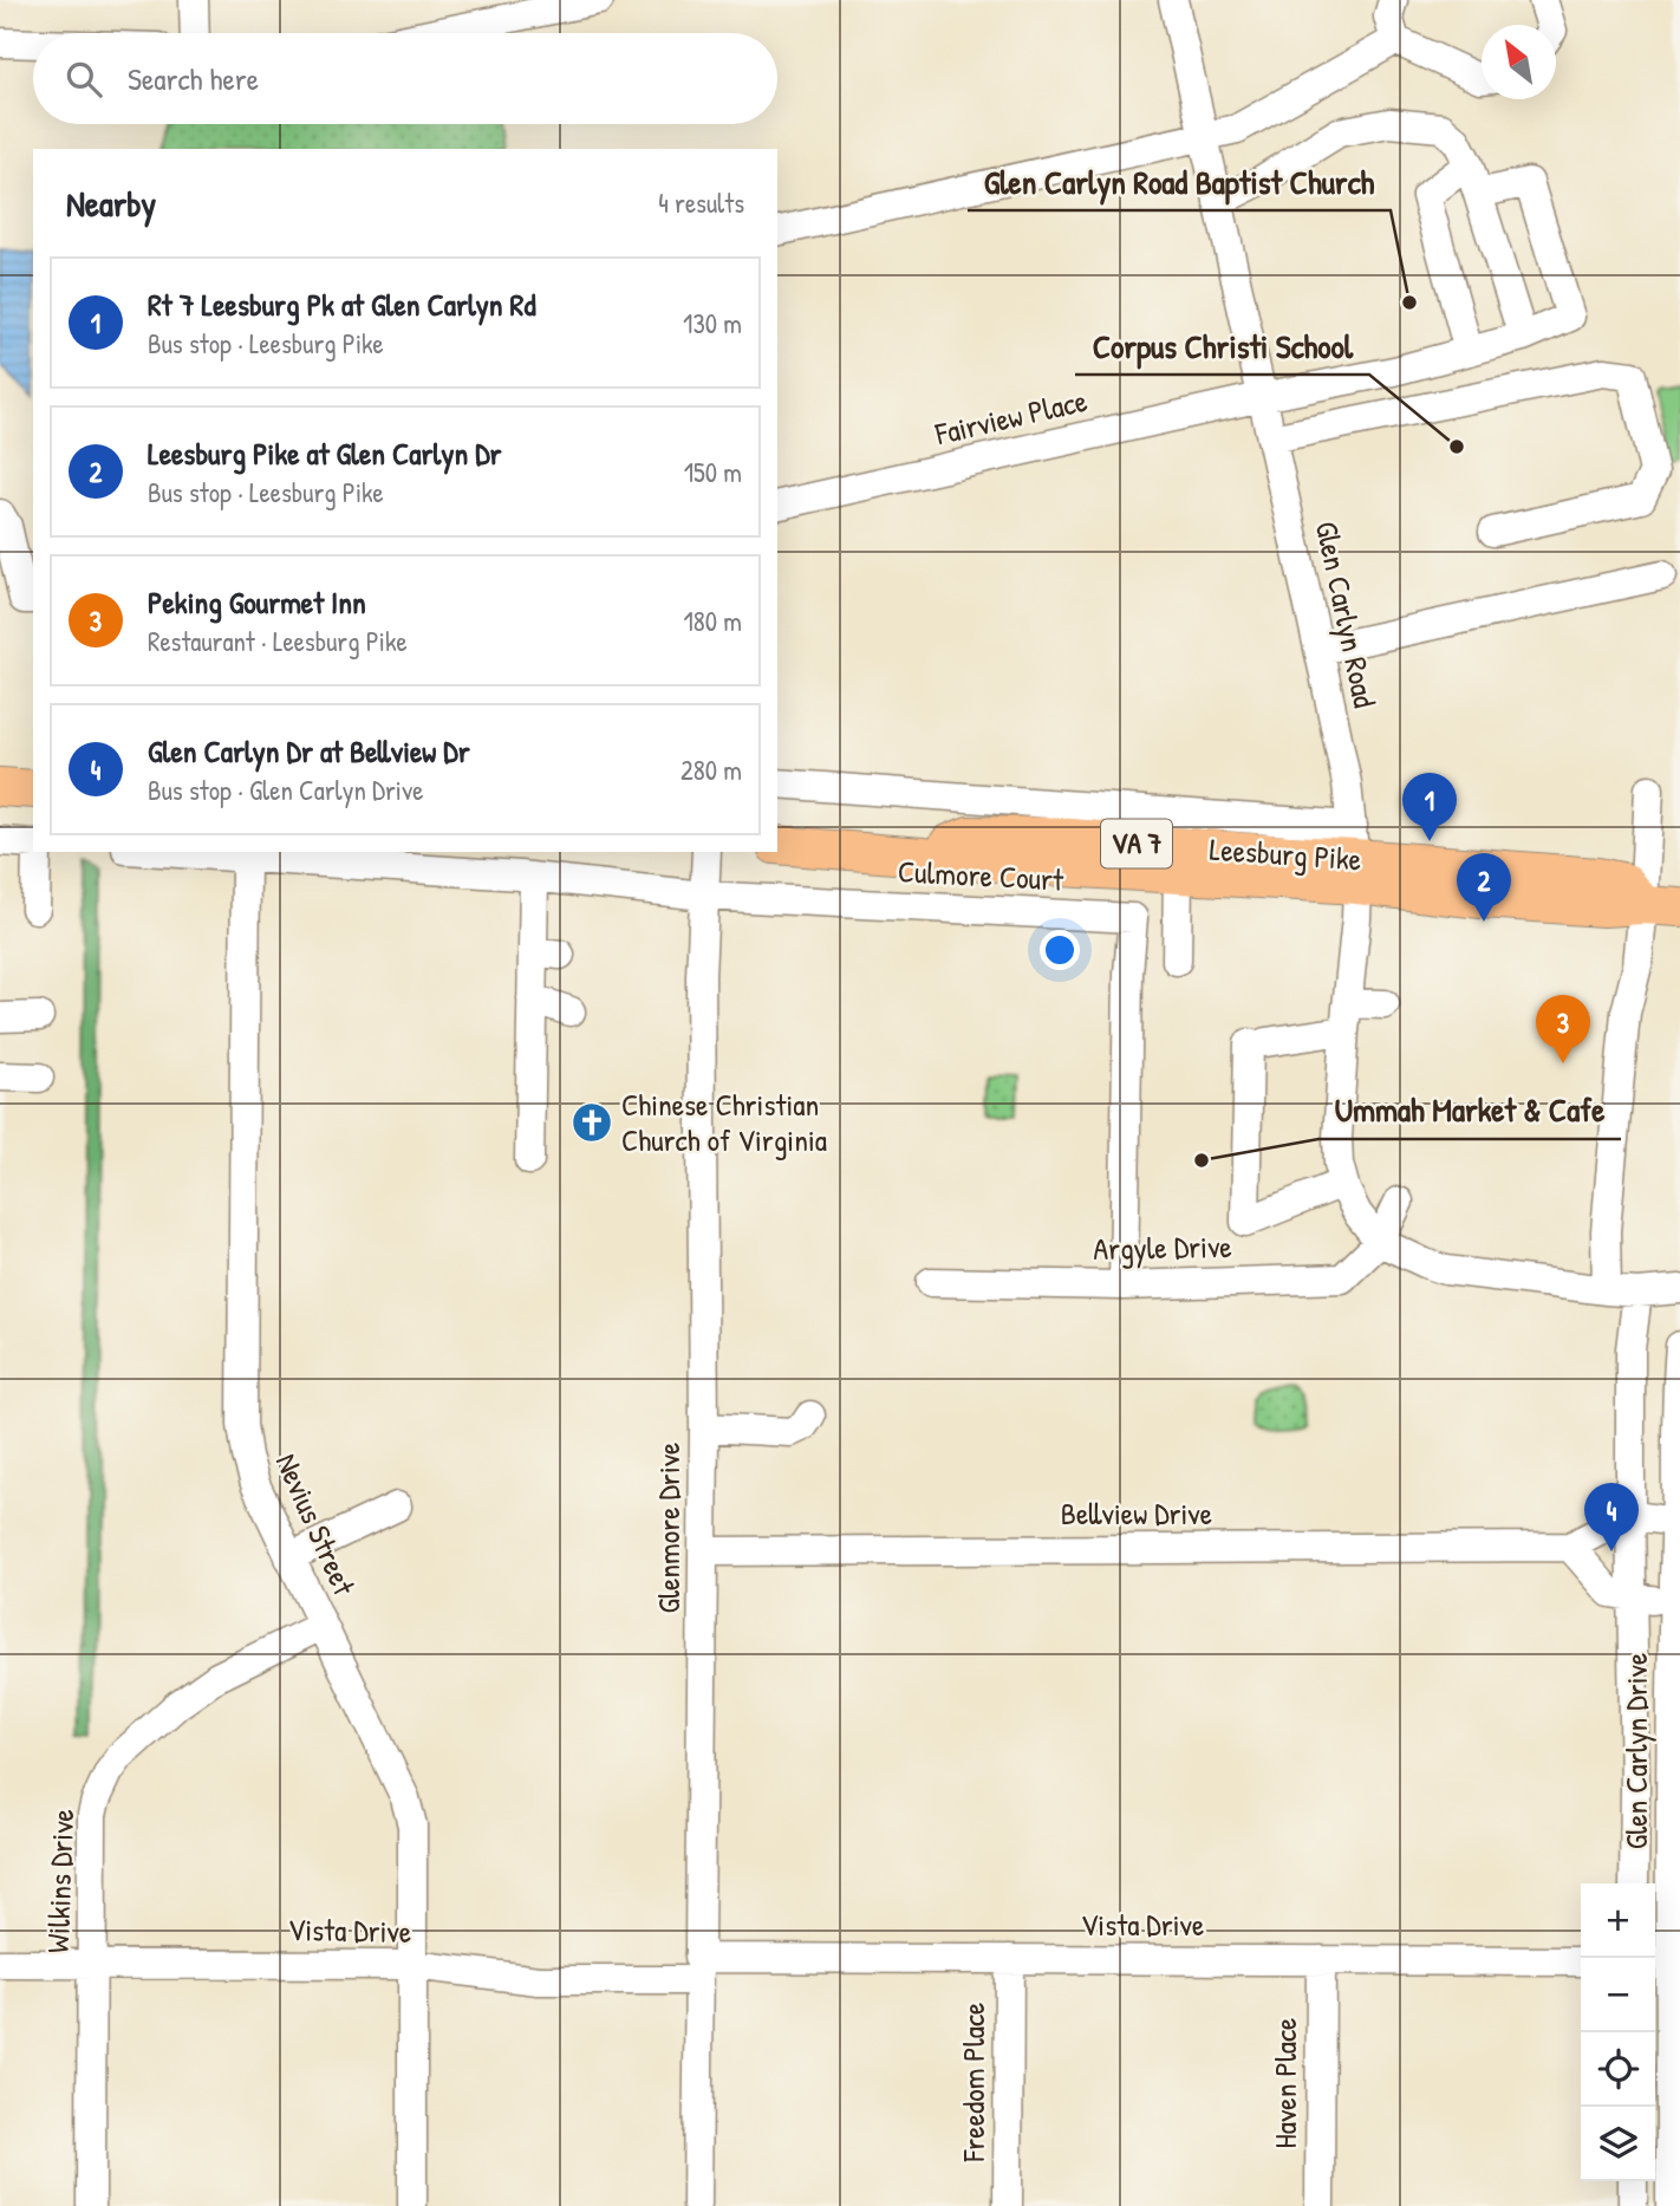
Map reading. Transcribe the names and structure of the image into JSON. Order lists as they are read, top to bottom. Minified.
{"streets":{"main road":["VA 7","Leesburg Pike"],"street":["Fairview Place","Glen Carlyn Road","Culmore Court","Argyle Drive","Bellview Drive","Nevius Street","Glenmore Drive","Glen Carlyn Drive","Wilkins Drive","Vista Drive","Freedom Place","Haven Place"]},"crossings":[["Fairview Place","Glen Carlyn Road"],["Glen Carlyn Road","Leesburg Pike"],["Glen Carlyn Road","Argyle Drive"],["Culmore Court","Argyle Drive"],["Culmore Court","Glenmore Drive"],["Bellview Drive","Glenmore Drive"],["Bellview Drive","Glen Carlyn Drive"],["Nevius Street","Wilkins Drive"],["Nevius Street","Vista Drive"],["Glenmore Drive","Vista Drive"],["Wilkins Drive","Vista Drive"],["Vista Drive","Freedom Place"],["Vista Drive","Haven Place"]],"places":{"other":["Glen Carlyn Road Baptist Church","Corpus Christi School","Ummah Market & Cafe"],"church":["Chinese Christian Church of Virginia"]},"north":"top left","page":{"search":"Search here","heading":["Nearby","4 results"],"list":[{"mark":"1","name":"Rt 7 Leesburg Pk at Glen Carlyn Rd","note":"Bus stop · Leesburg Pike","value":"130 m"},{"mark":"2","name":"Leesburg Pike at Glen Carlyn Dr","note":"Bus stop · Leesburg Pike","value":"150 m"},{"mark":"3","name":"Peking Gourmet Inn","note":"Restaurant · Leesburg Pike","value":"180 m"},{"mark":"4","name":"Glen Carlyn Dr at Bellview Dr","note":"Bus stop · Glen Carlyn Drive","value":"280 m"}],"pins":["1","2","3","4"],"map_buttons":["+","−"]}}
